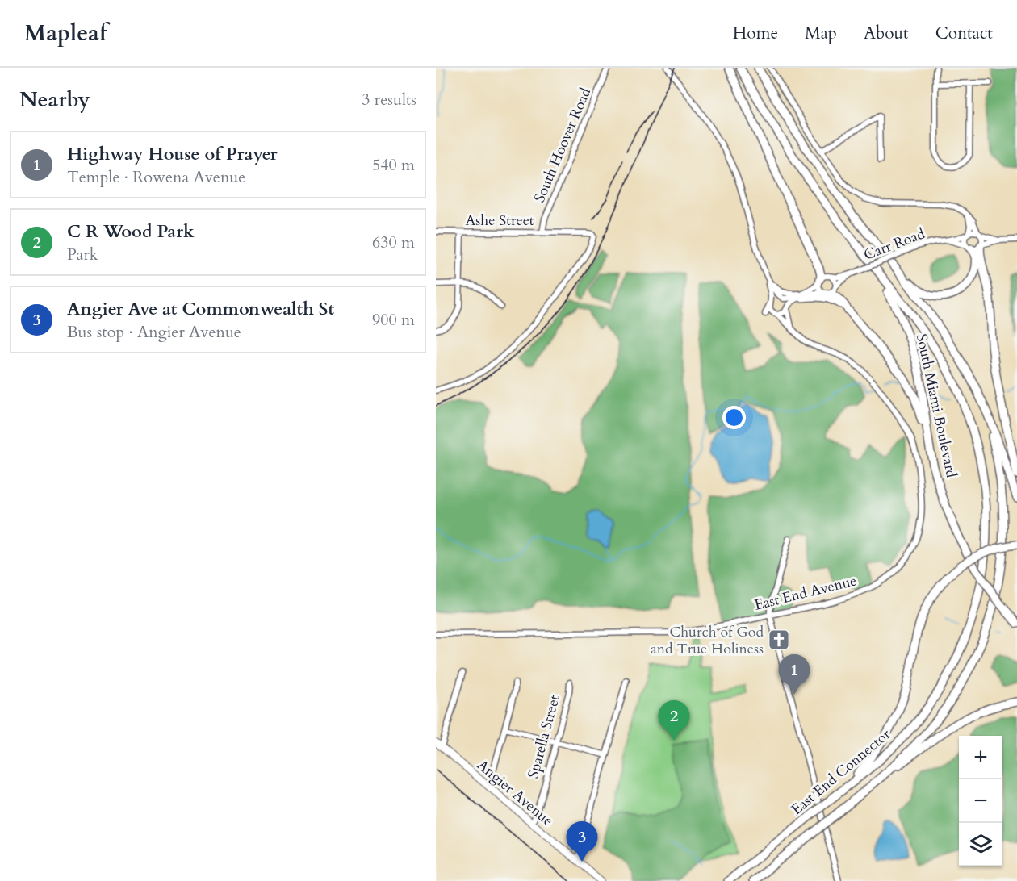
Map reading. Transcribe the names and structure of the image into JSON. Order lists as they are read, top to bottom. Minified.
{"streets":{"highway":["South Miami Boulevard","East End Connector"],"main road":["Angier Avenue"],"street":["South Hoover Road","Ashe Street","Carr Road","East End Avenue","Sparella Street"]},"crossings":[["South Hoover Road","Ashe Street"],["South Miami Boulevard","East End Connector"],["Sparella Street","Angier Avenue"]],"places":{"church":["Church of God and True Holiness"]},"page":{"header":"Mapleaf","nav":["Home","Map","About","Contact"],"heading":["Nearby","3 results"],"list":[{"mark":"1","name":"Highway House of Prayer","note":"Temple · Rowena Avenue","value":"540 m"},{"mark":"2","name":"C R Wood Park","note":"Park","value":"630 m"},{"mark":"3","name":"Angier Ave at Commonwealth St","note":"Bus stop · Angier Avenue","value":"900 m"}],"pins":["1","2","3"],"map_buttons":["+","−"]}}
